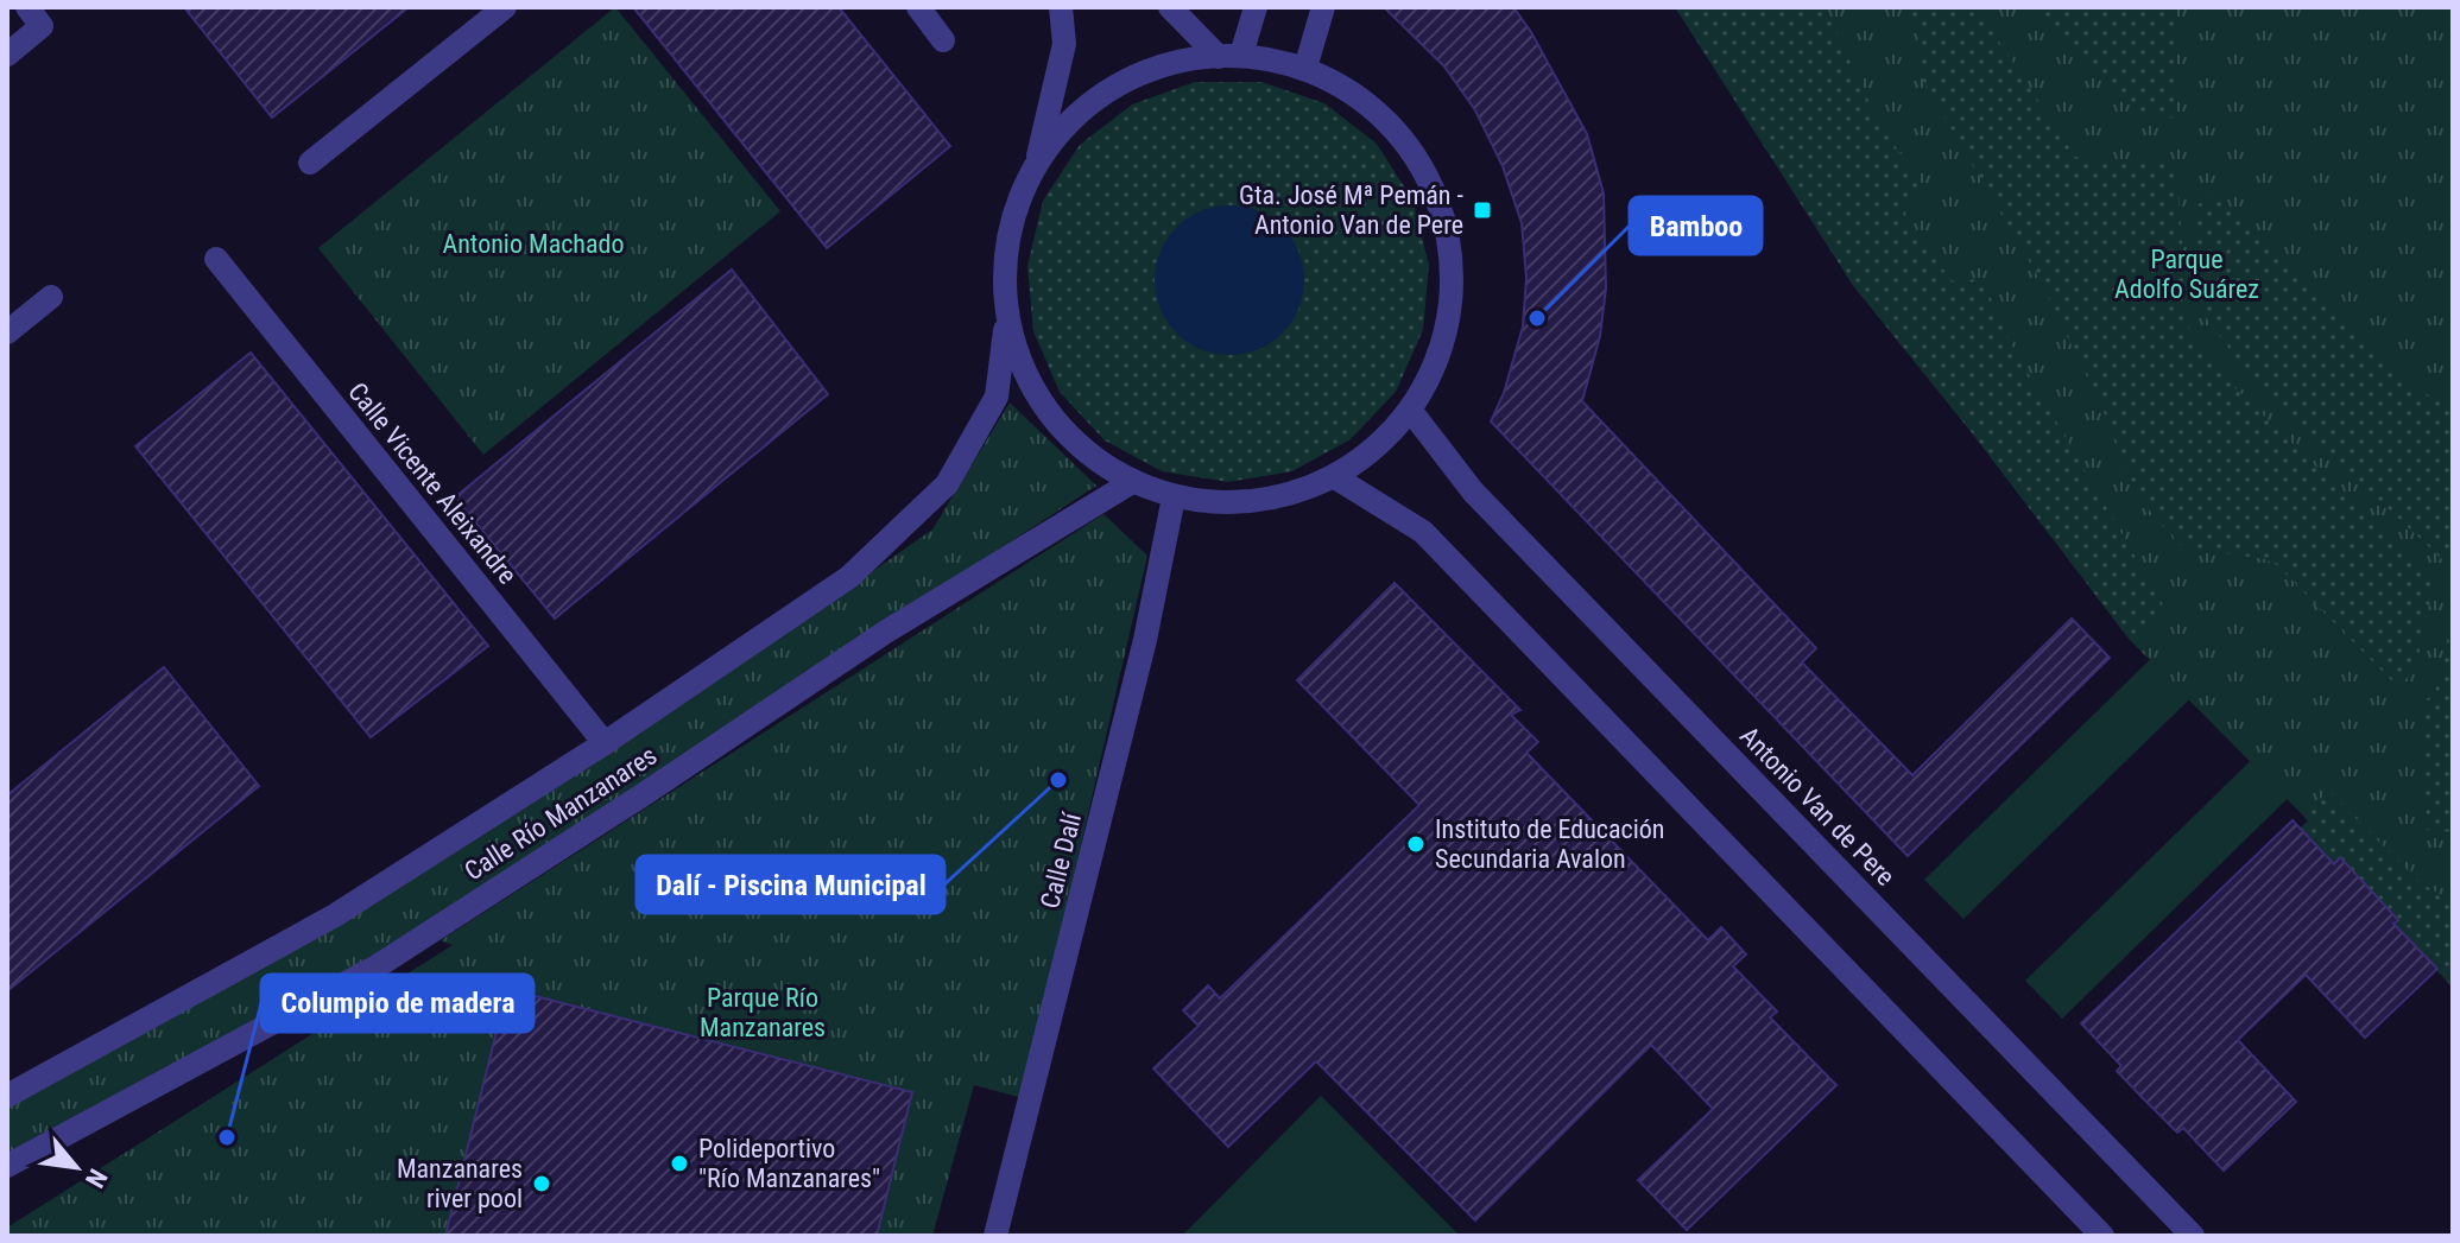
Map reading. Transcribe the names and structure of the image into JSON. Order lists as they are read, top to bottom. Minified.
{"streets":{"street":["Calle Vicente Aleixandre","Antonio Van de Pere","Calle Río Manzanares","Calle Dalí"]},"crossings":[["Calle Vicente Aleixandre","Calle Río Manzanares"]],"parks":["Antonio Machado","Parque Adolfo Suárez","Parque Río Manzanares"],"places":{"transit":["Gta. José Mª Pemán - Antonio Van de Pere"],"other":["Bamboo","Dalí - Piscina Municipal","Instituto de Educación Secundaria Avalon","Columpio de madera","Polideportivo \"Río Manzanares\"","Manzanares river pool"]},"north":"bottom right"}
